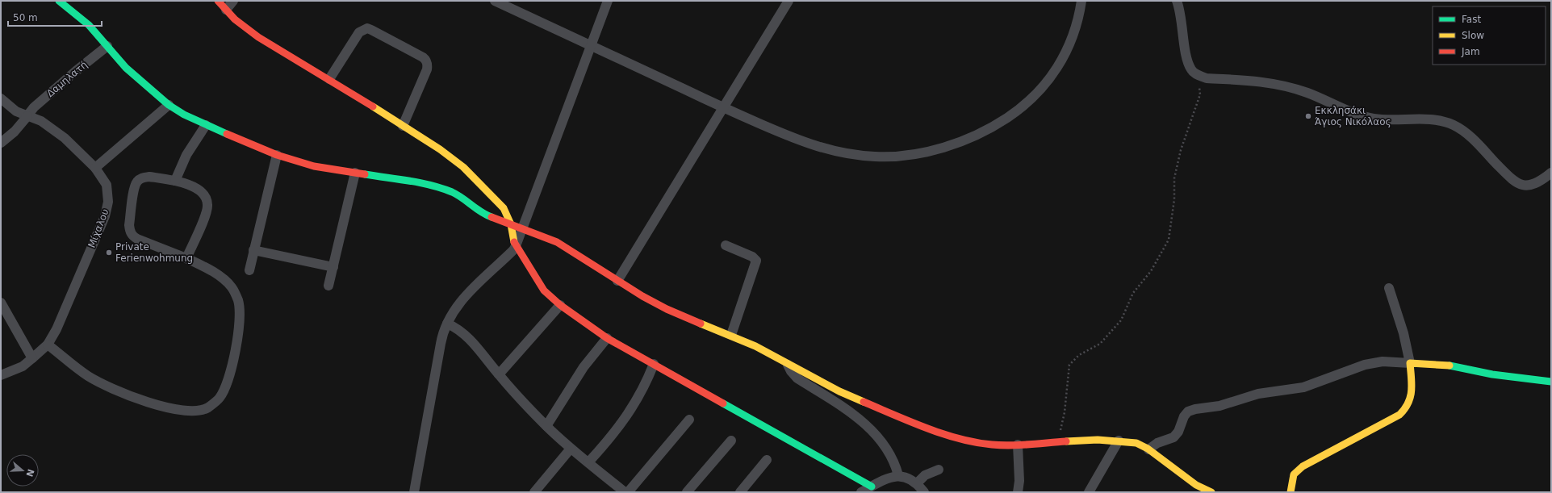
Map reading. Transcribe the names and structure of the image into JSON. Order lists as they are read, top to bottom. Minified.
{"streets":{"street":["Δαμηλατή","Μίχαλου"]},"places":["Εκκλησάκι Άγιος Νικόλαος","Private Ferienwohmung"],"legend":["Fast","Slow","Jam"],"scale_bar":"50 m","north":"right"}
